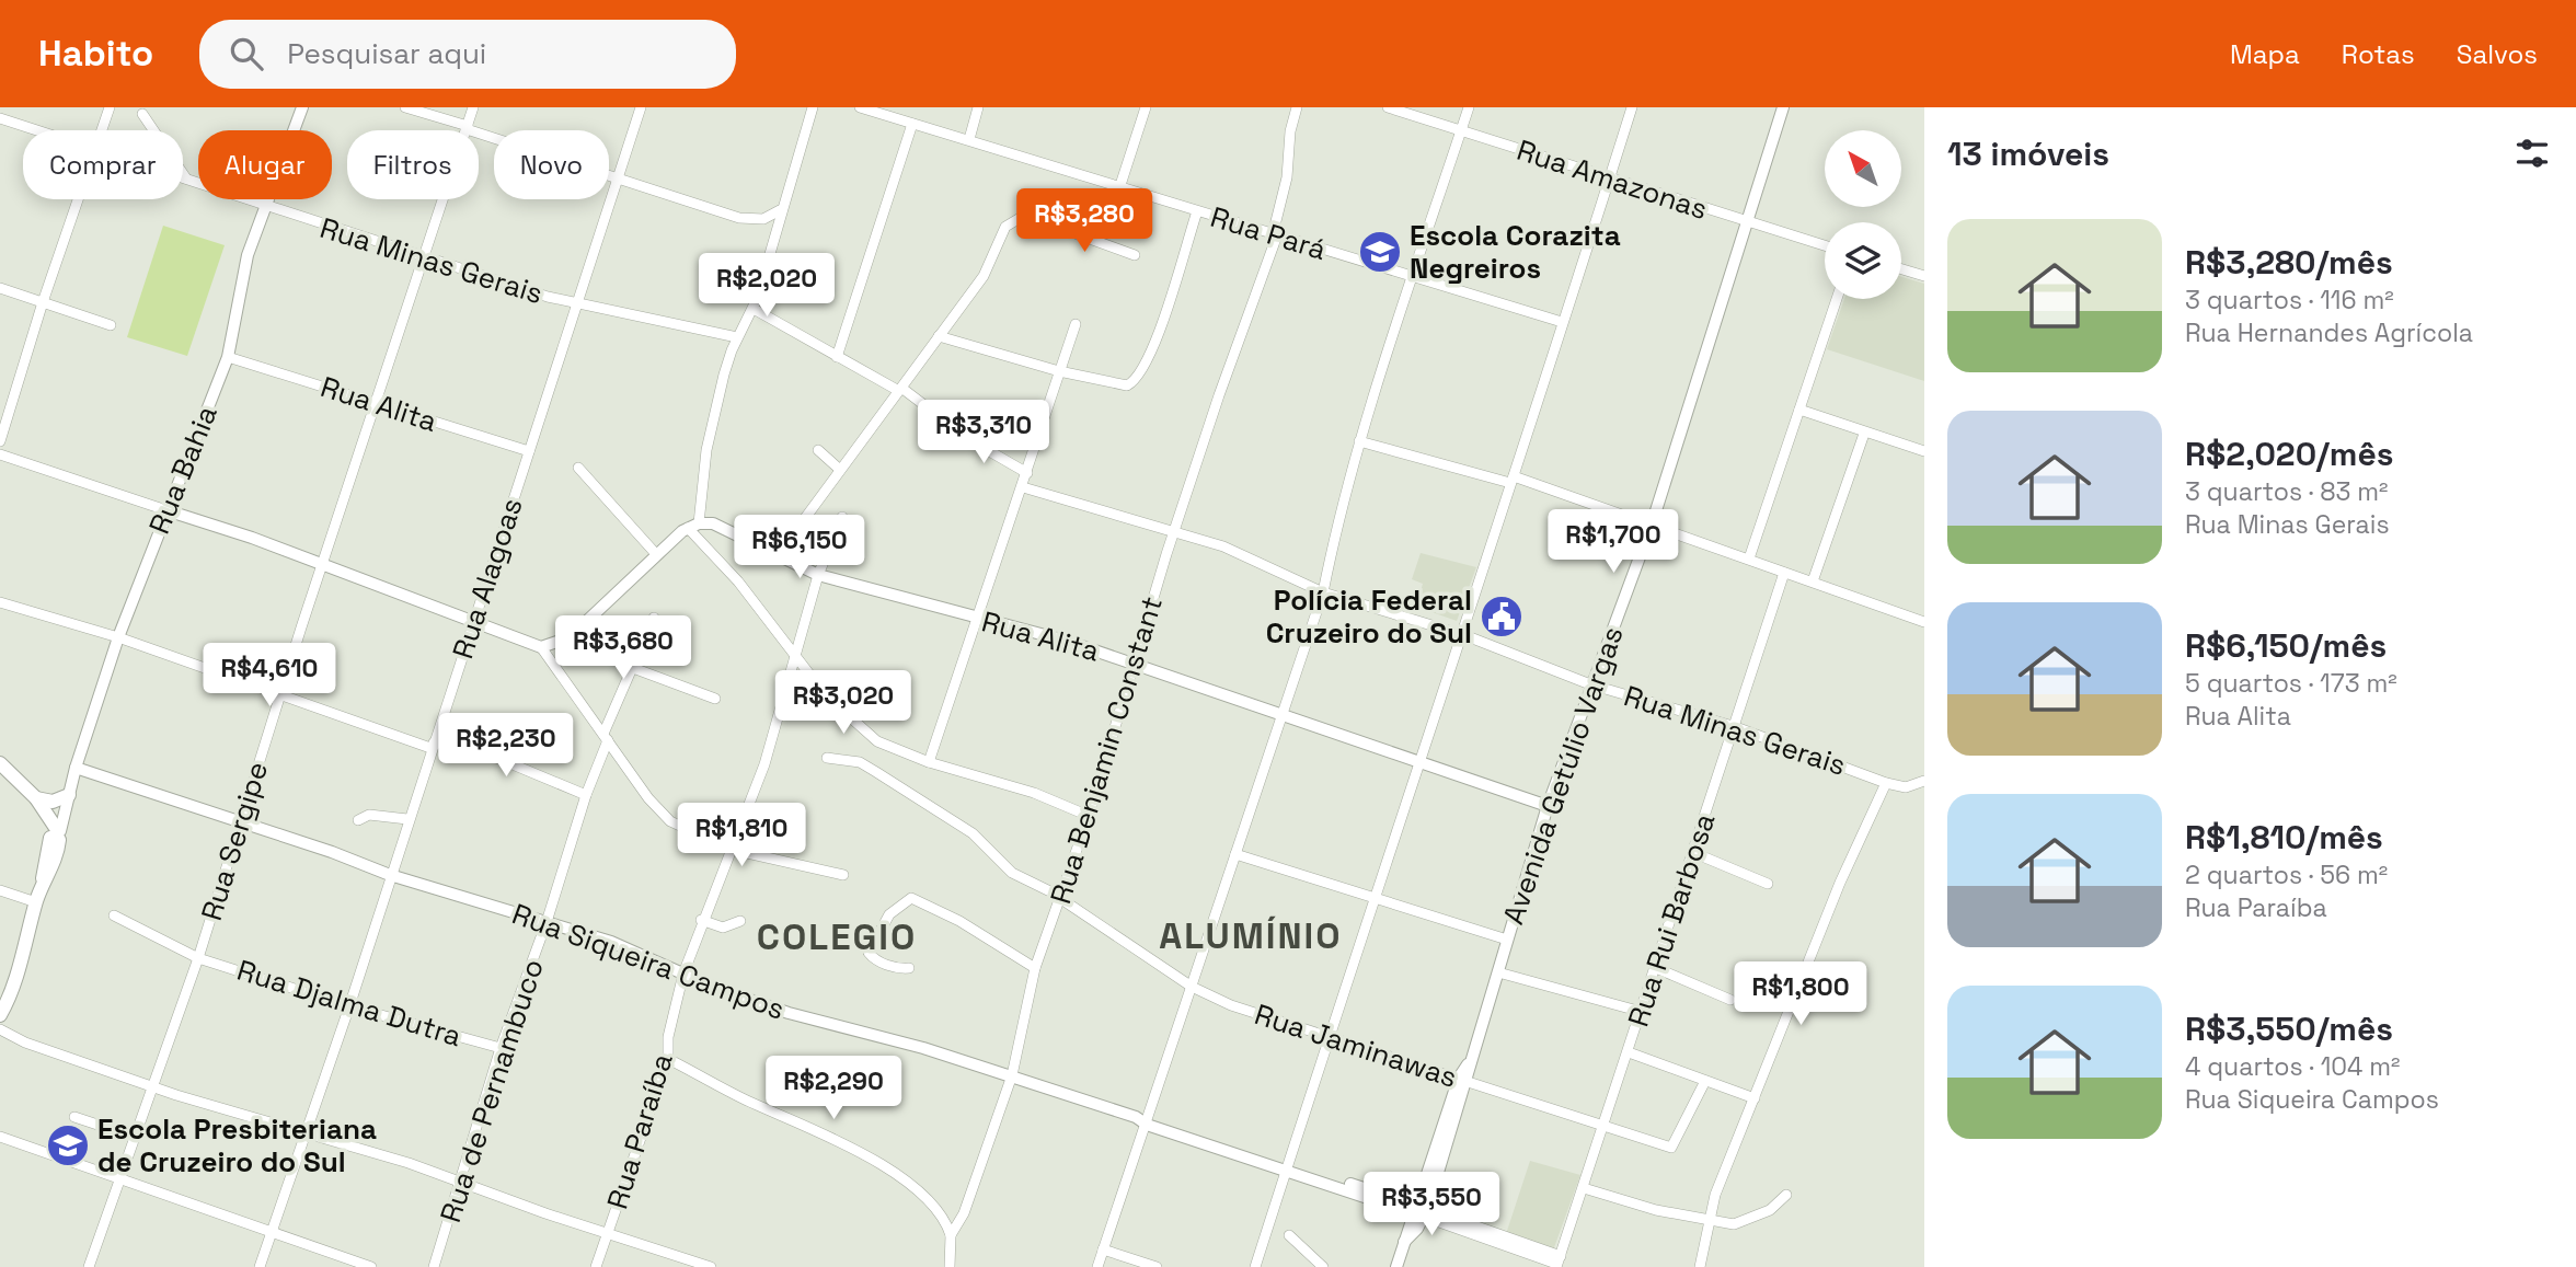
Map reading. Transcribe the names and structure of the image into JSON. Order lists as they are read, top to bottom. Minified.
{"streets":{"street":["Rua Amazonas","Rua Pará","Rua Minas Gerais","Rua Alita","Rua Bahia","Rua Alagoas","Rua Benjamin Constant","Avenida Getúlio Vargas","Rua Sergipe","Rua Rui Barbosa","Rua Siqueira Campos","Rua Djalma Dutra","Rua Jaminawas","Rua de Pernambuco","Rua Paraíba"]},"crossings":[["Rua Amazonas","Avenida Getúlio Vargas"],["Rua Pará","Rua Benjamin Constant"],["Rua Minas Gerais","Rua Bahia"],["Rua Minas Gerais","Rua Alagoas"],["Rua Minas Gerais","Rua Benjamin Constant"],["Rua Minas Gerais","Avenida Getúlio Vargas"],["Rua Minas Gerais","Rua Sergipe"],["Rua Minas Gerais","Rua Rui Barbosa"],["Rua Alita","Rua Bahia"],["Rua Alita","Rua Alagoas"],["Rua Alita","Rua Benjamin Constant"],["Rua Alita","Avenida Getúlio Vargas"],["Rua Alita","Rua Sergipe"],["Rua Alita","Rua Paraíba"],["Rua Bahia","Rua Siqueira Campos"],["Rua Alagoas","Rua Siqueira Campos"],["Rua Alagoas","Rua Djalma Dutra"],["Rua Benjamin Constant","Rua Siqueira Campos"],["Rua Benjamin Constant","Rua Jaminawas"],["Avenida Getúlio Vargas","Rua Siqueira Campos"],["Avenida Getúlio Vargas","Rua Jaminawas"],["Rua Sergipe","Rua Siqueira Campos"],["Rua Sergipe","Rua Djalma Dutra"],["Rua Rui Barbosa","Rua Siqueira Campos"],["Rua Rui Barbosa","Rua Jaminawas"],["Rua Siqueira Campos","Rua de Pernambuco"],["Rua Siqueira Campos","Rua Paraíba"],["Rua Djalma Dutra","Rua de Pernambuco"]],"districts":["ALUMÍNIO","COLEGIO"],"places":{"school or university":["Escola Corazita Negreiros","Escola Presbiteriana de Cruzeiro do Sul"],"public building":["Polícia Federal Cruzeiro do Sul"]},"north":"top left","page":{"header":"Habito","search":"Pesquisar aqui","nav":["Mapa","Rotas","Salvos"],"heading":"13 imóveis","chip":["Comprar","Alugar","Filtros","Novo"],"price":["R$3,280","R$2,020","R$3,310","R$1,700","R$6,150","R$3,680","R$4,610","R$3,020","R$2,230","R$1,810","R$1,800","R$2,290","R$3,550"],"list":[{"name":"R$3,280/mês","note":"3 quartos · 116 m² · Rua Hernandes Agrícola"},{"name":"R$2,020/mês","note":"3 quartos · 83 m² · Rua Minas Gerais"},{"name":"R$6,150/mês","note":"5 quartos · 173 m² · Rua Alita"},{"name":"R$1,810/mês","note":"2 quartos · 56 m² · Rua Paraíba"},{"name":"R$3,550/mês","note":"4 quartos · 104 m² · Rua Siqueira Campos"}]}}
